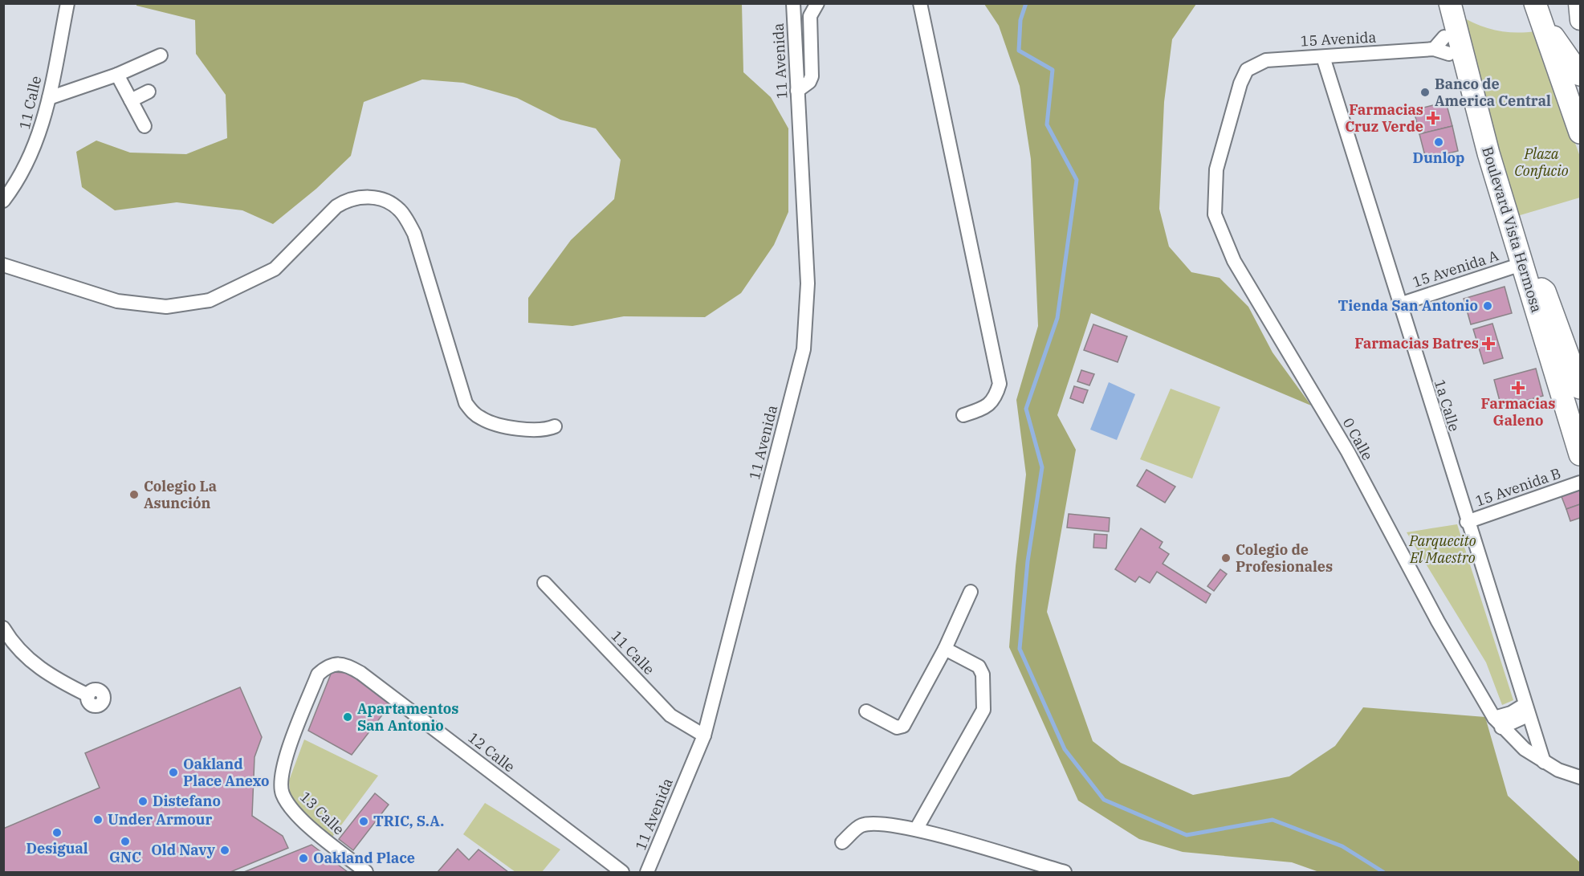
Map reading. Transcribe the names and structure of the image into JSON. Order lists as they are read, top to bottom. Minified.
{"streets":{"main road":["Boulevard Vista Hermosa"],"street":["15 Avenida","11 Avenida","11 Calle","15 Avenida A","1a Calle","0 Calle","15 Avenida B","12 Calle","13 Calle"]},"crossings":[["15 Avenida","1a Calle"],["15 Avenida","0 Calle"],["11 Avenida","11 Calle"],["Boulevard Vista Hermosa","15 Avenida A"],["15 Avenida A","1a Calle"],["1a Calle","0 Calle"],["1a Calle","15 Avenida B"],["12 Calle","13 Calle"]],"parks":["Plaza Confucio","Parquecito El Maestro"],"places":{"other":["Banco de America Central","Dunlop","Tienda San Antonio","Colegio La Asunción","Colegio de Profesionales","Apartamentos San Antonio","Oakland Place Anexo","Distefano","Under Armour","TRIC, S.A.","Desigual","GNC","Old Navy","Oakland Place"],"health":["Farmacias Cruz Verde","Farmacias Batres","Farmacias Galeno"]}}
